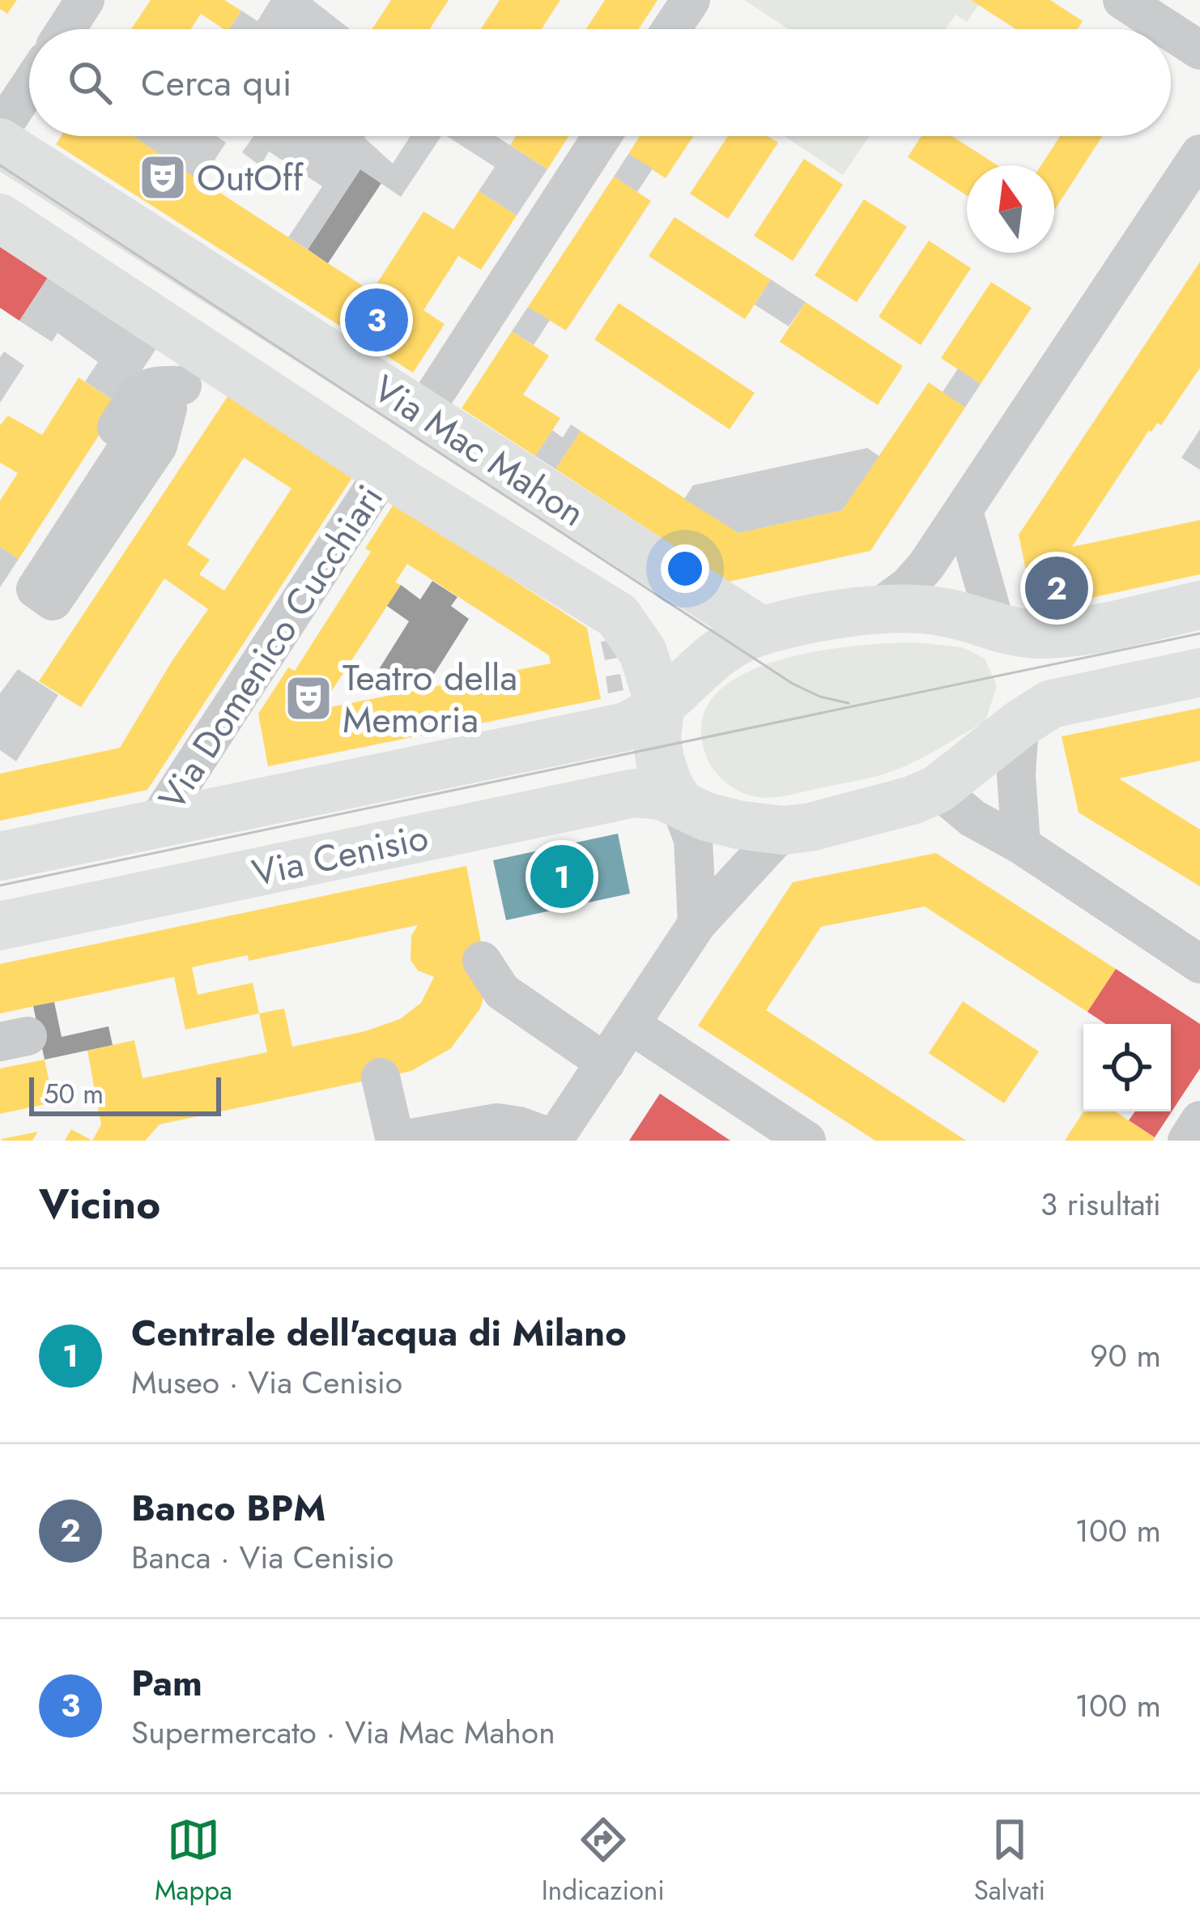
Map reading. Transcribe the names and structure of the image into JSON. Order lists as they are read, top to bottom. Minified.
{"streets":{"main road":["Via Mac Mahon","Via Cenisio"],"street":["Via Domenico Cucchiari"]},"crossings":[["Via Mac Mahon","Via Domenico Cucchiari"],["Via Mac Mahon","Via Cenisio"],["Via Domenico Cucchiari","Via Cenisio"]],"places":{"theatre":["OutOff","Teatro della Memoria"]},"scale_bar":"50 m","north":"top","page":{"search":"Cerca qui","pins":["3","2","1"],"scale":"50 m","heading":["Vicino","3 risultati"],"list":[{"mark":"1","name":"Centrale dell'acqua di Milano","note":"Museo · Via Cenisio","value":"90 m"},{"mark":"2","name":"Banco BPM","note":"Banca · Via Cenisio","value":"100 m"},{"mark":"3","name":"Pam","note":"Supermercato · Via Mac Mahon","value":"100 m"}],"nav":["Mappa","Indicazioni","Salvati"]}}
